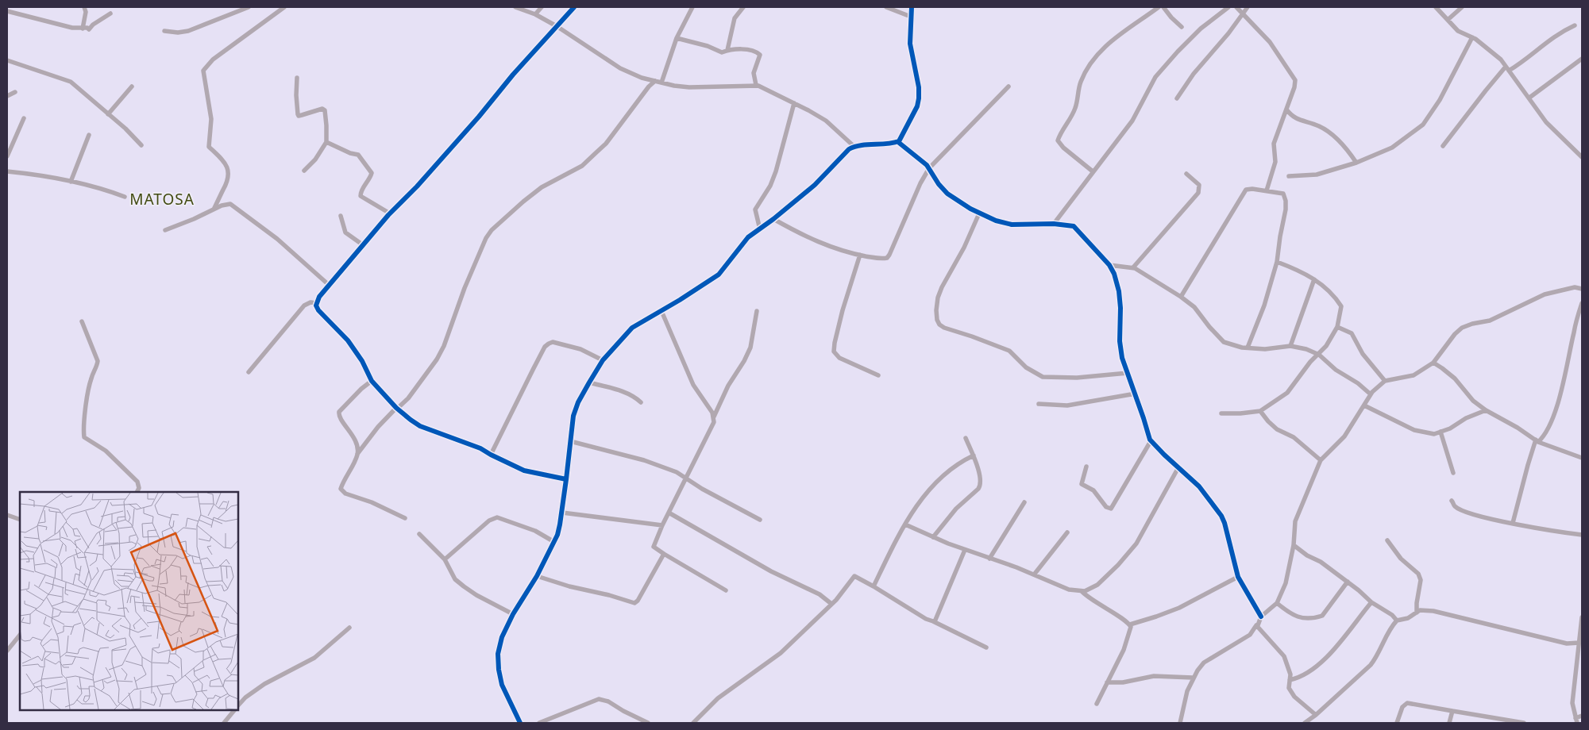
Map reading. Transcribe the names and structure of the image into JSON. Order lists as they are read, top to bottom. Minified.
{"districts":["MATOSA"]}
